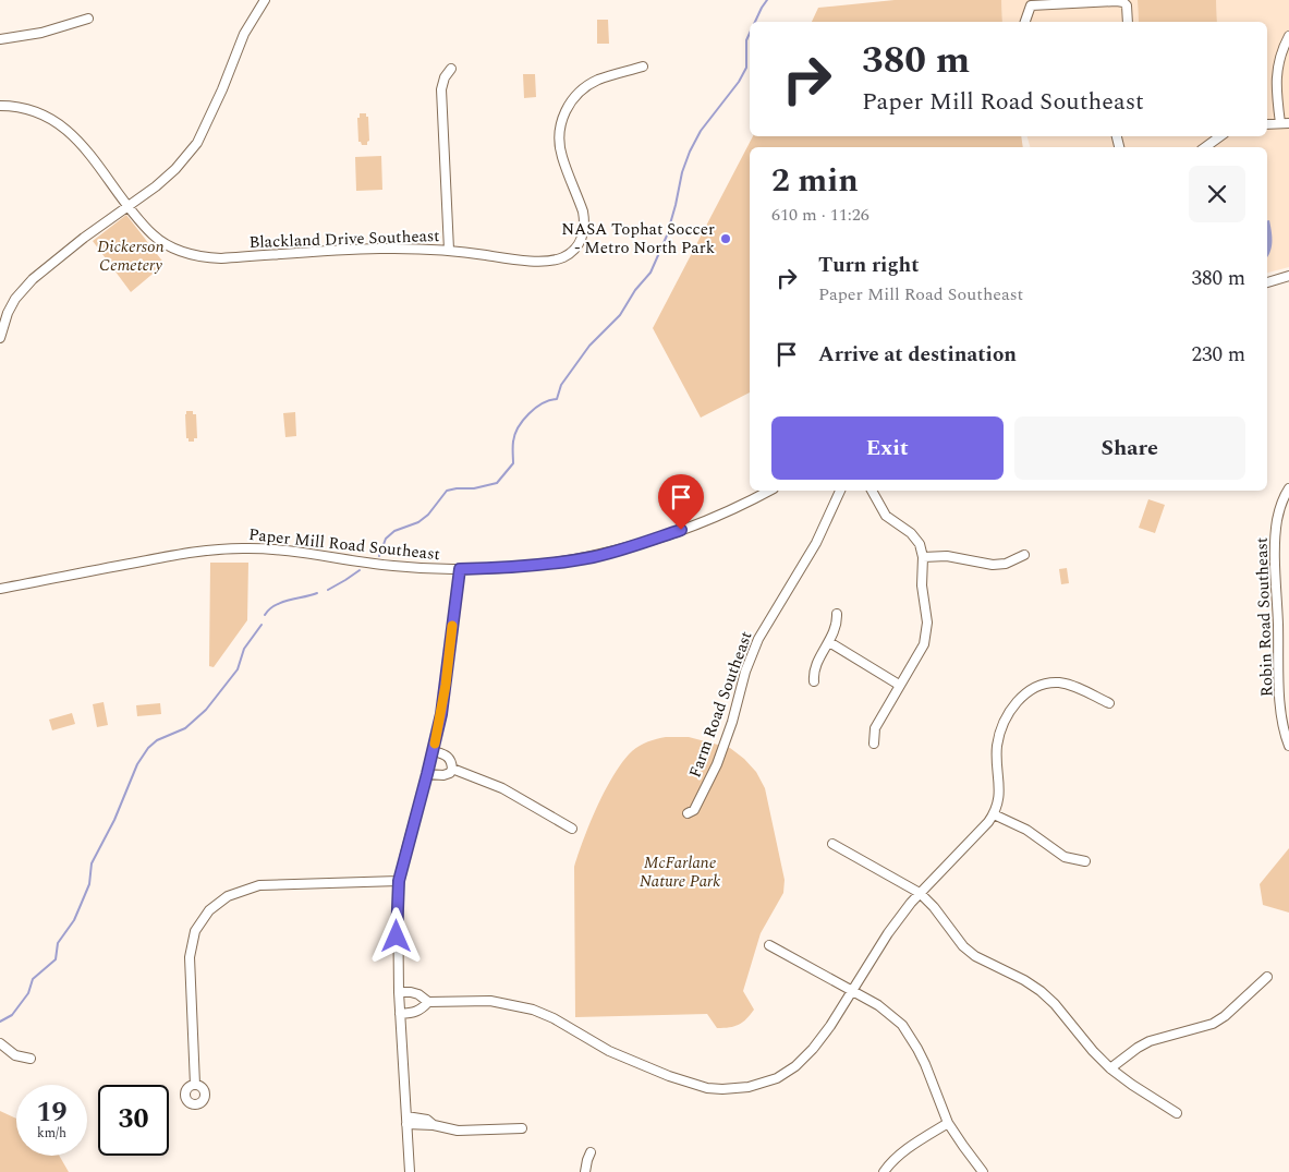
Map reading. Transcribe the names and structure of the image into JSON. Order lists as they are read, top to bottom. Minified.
{"streets":{"street":["Blackland Drive Southeast","Paper Mill Road Southeast","Robin Road Southeast","Farm Road Southeast"]},"parks":["Dickerson Cemetery","McFarlane Nature Park"],"places":["NASA Tophat Soccer - Metro North Park"],"page":{"turn":["380 m","Paper Mill Road Southeast"],"heading":["2 min","610 m · 11:26"],"list":[{"name":"Turn right","note":"Paper Mill Road Southeast","value":"380 m"},{"name":"Arrive at destination","value":"230 m"}],"buttons":["Exit","Share"],"speed":"19 km/h","limit":"30"}}
